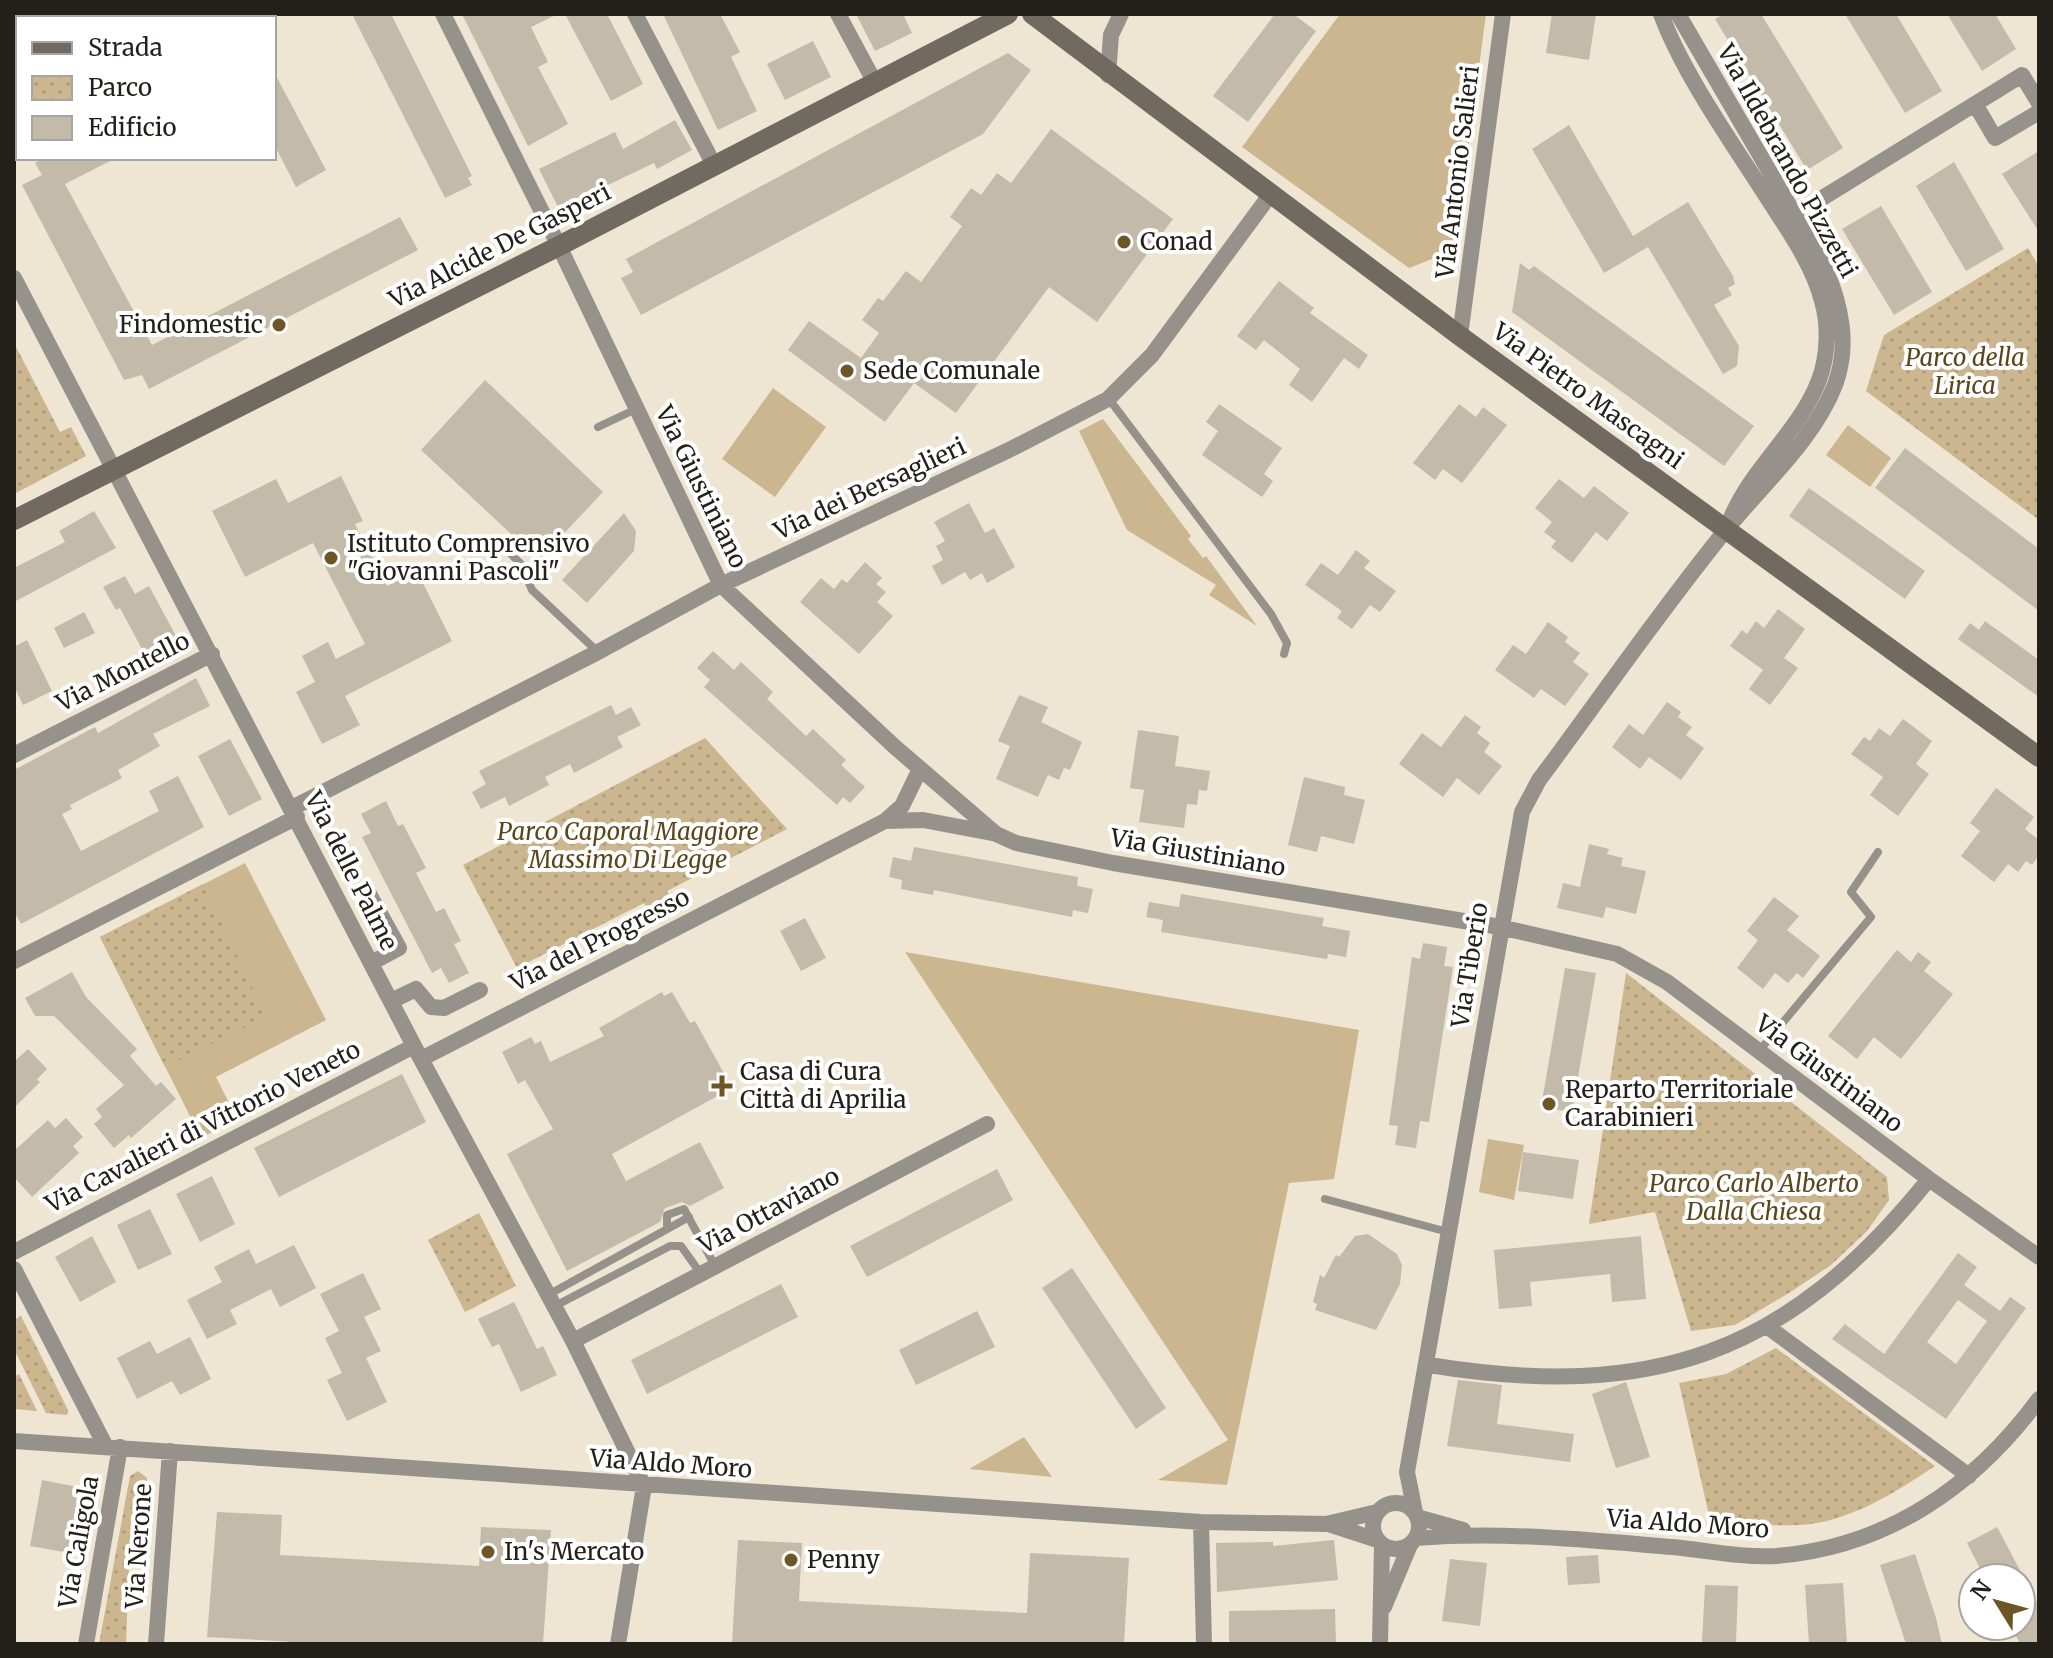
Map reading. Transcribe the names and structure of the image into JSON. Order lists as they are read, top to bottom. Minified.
{"streets":{"street":["Via Ildebrando Pizzetti","Via Antonio Salieri","Via Alcide De Gasperi","Via Pietro Mascagni","Via Giustiniano","Via dei Bersaglieri","Via Montello","Via delle Palme","Via del Progresso","Via Tiberio","Via Cavalieri di Vittorio Veneto","Via Ottaviano","Via Aldo Moro","Via Caligola","Via Nerone"]},"crossings":[["Via Ildebrando Pizzetti","Via Pietro Mascagni"],["Via Ildebrando Pizzetti","Via Tiberio"],["Via Antonio Salieri","Via Pietro Mascagni"],["Via Alcide De Gasperi","Via Giustiniano"],["Via Alcide De Gasperi","Via delle Palme"],["Via Pietro Mascagni","Via dei Bersaglieri"],["Via Pietro Mascagni","Via Tiberio"],["Via Giustiniano","Via dei Bersaglieri"],["Via Giustiniano","Via del Progresso"],["Via Giustiniano","Via Tiberio"],["Via dei Bersaglieri","Via delle Palme"],["Via Montello","Via delle Palme"],["Via delle Palme","Via del Progresso"],["Via delle Palme","Via Cavalieri di Vittorio Veneto"],["Via delle Palme","Via Ottaviano"],["Via delle Palme","Via Aldo Moro"],["Via del Progresso","Via Cavalieri di Vittorio Veneto"],["Via Tiberio","Via Aldo Moro"],["Via Aldo Moro","Via Caligola"],["Via Aldo Moro","Via Nerone"]],"parks":["Parco della Lirica","Parco Caporal Maggiore Massimo Di Legge","Parco Carlo Alberto Dalla Chiesa"],"places":{"other":["Conad","Findomestic","Sede Comunale","Istituto Comprensivo \"Giovanni Pascoli\"","Reparto Territoriale Carabinieri","In's Mercato","Penny"],"health":["Casa di Cura Città di Aprilia"]},"legend":["Strada","Parco","Edificio"],"north":"top left"}
